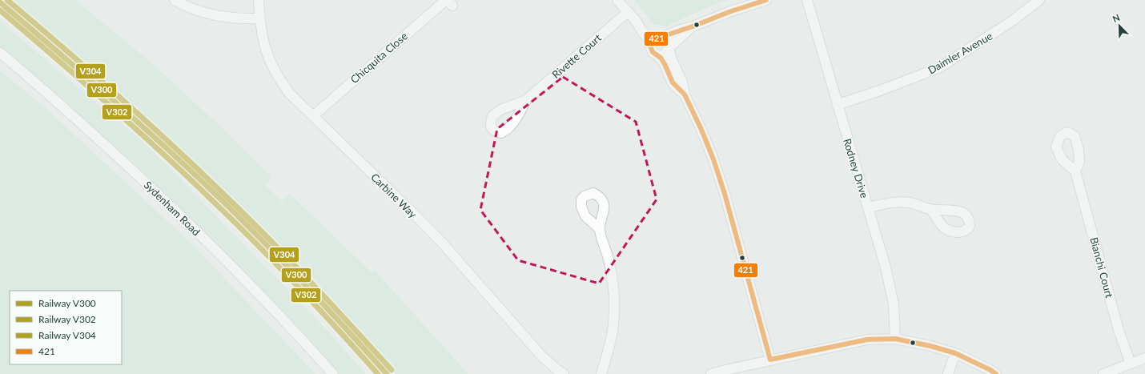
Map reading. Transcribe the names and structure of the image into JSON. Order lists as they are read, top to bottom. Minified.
{"streets":{"street":["Daimler Avenue","Rivette Court","Chicquita Close","Rodney Drive","Carbine Way","Sydenham Road","Bianchi Court"]},"crossings":[["Daimler Avenue","Rodney Drive"],["Chicquita Close","Carbine Way"]],"lines":["rail line V304","transit line 421","rail line V300","rail line V302"],"legend":["Railway V300","Railway V302","Railway V304","421"],"north":"top left"}
